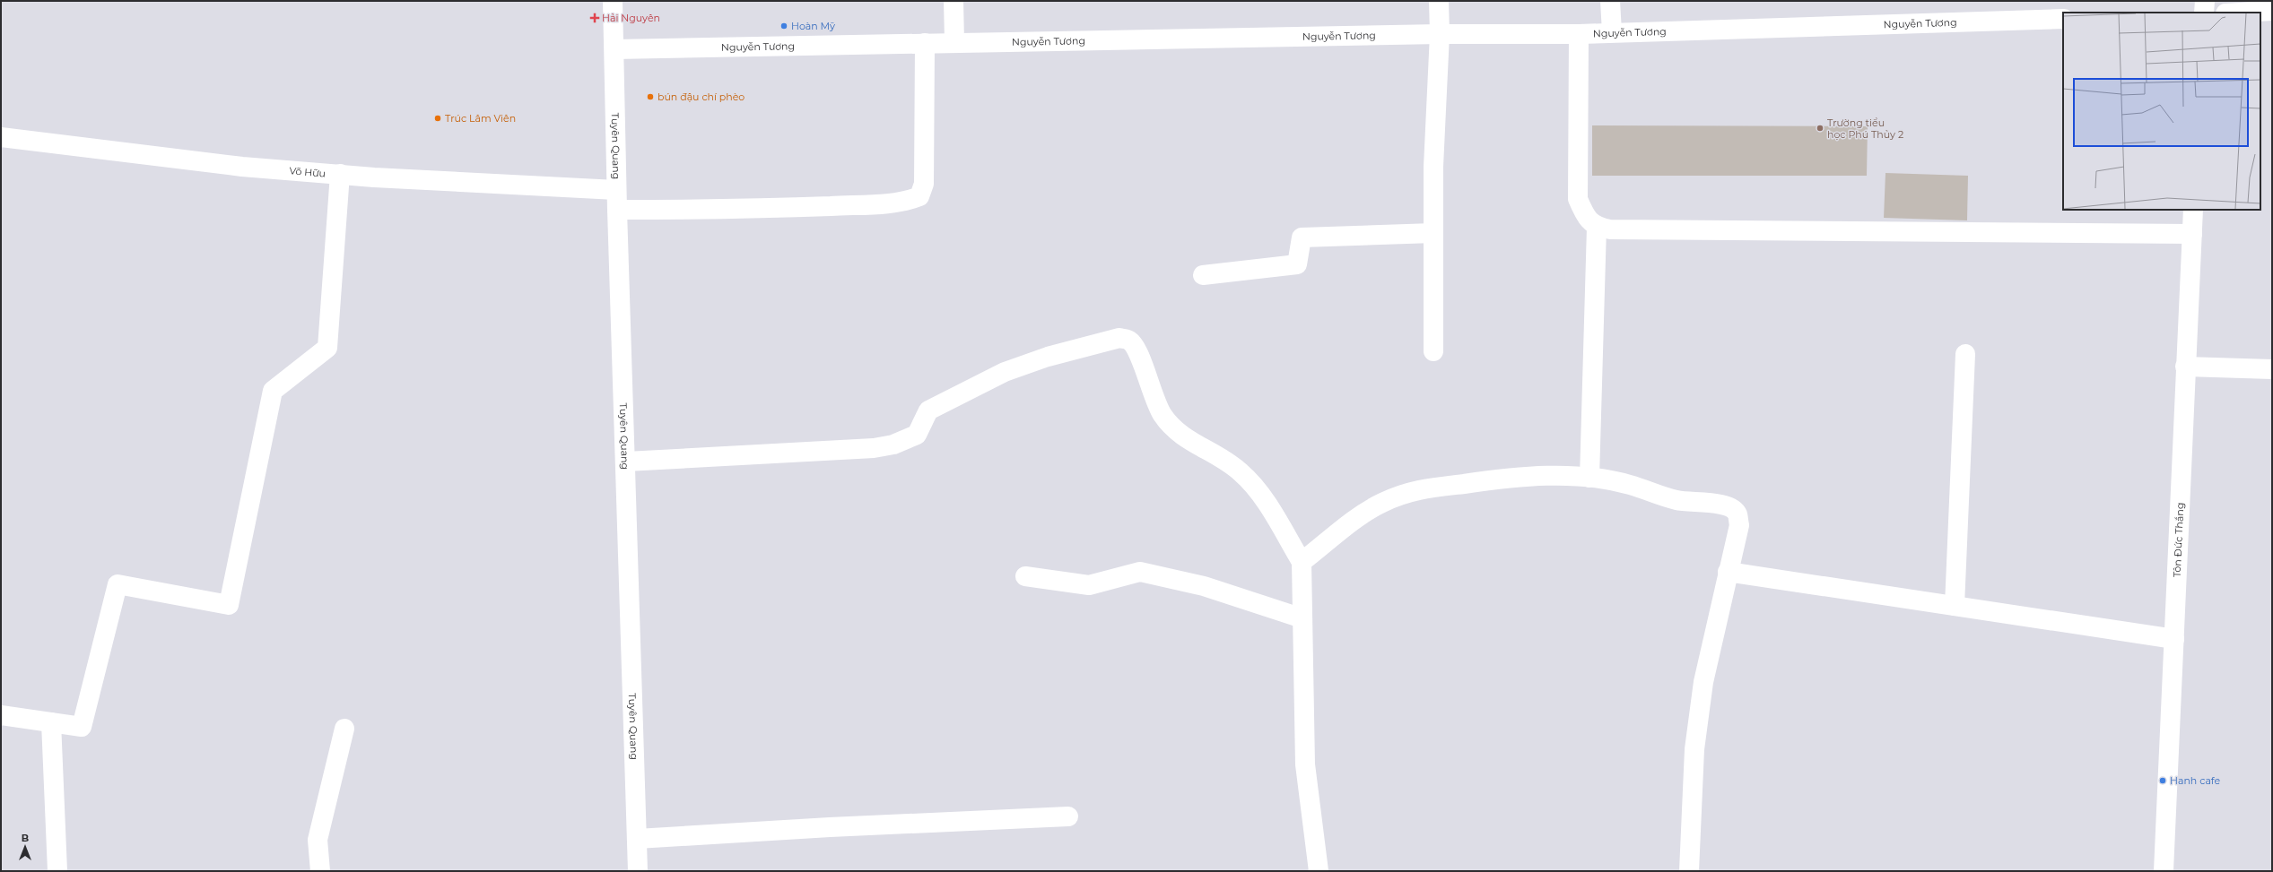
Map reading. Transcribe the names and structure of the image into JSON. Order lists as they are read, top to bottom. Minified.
{"streets":{"street":["Nguyễn Tương","Tuyên Quang","Võ Hữu","Tôn Đức Thắng"]},"crossings":[["Nguyễn Tương","Tuyên Quang"],["Tuyên Quang","Võ Hữu"]],"places":{"health":["Hải Nguyên"],"other":["Hoàn Mỹ","bún đậu chí phèo","Trúc Lâm Viên","Trường tiểu học Phú Thủy 2","Hanh cafe"]},"north":"top"}
